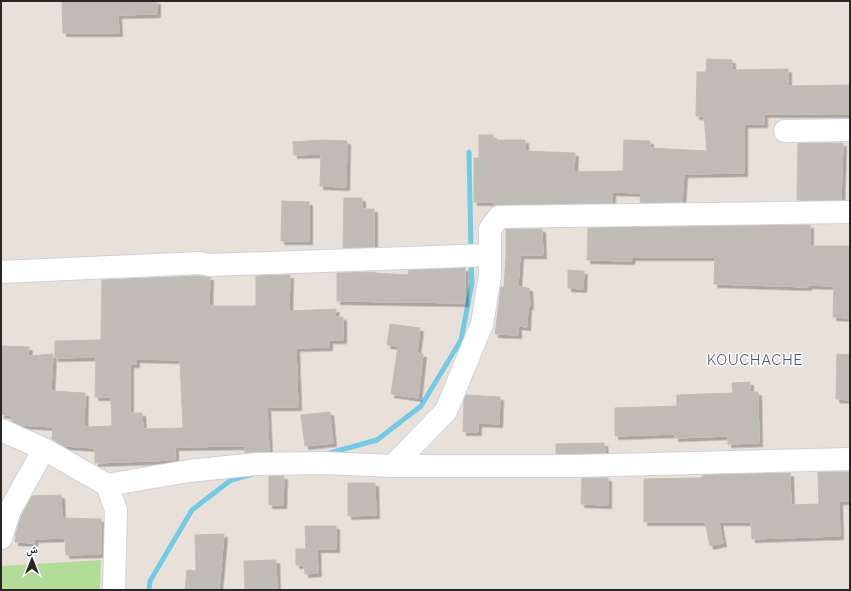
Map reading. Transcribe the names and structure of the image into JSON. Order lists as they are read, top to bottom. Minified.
{"districts":["KOUCHACHE"],"north":"top"}
